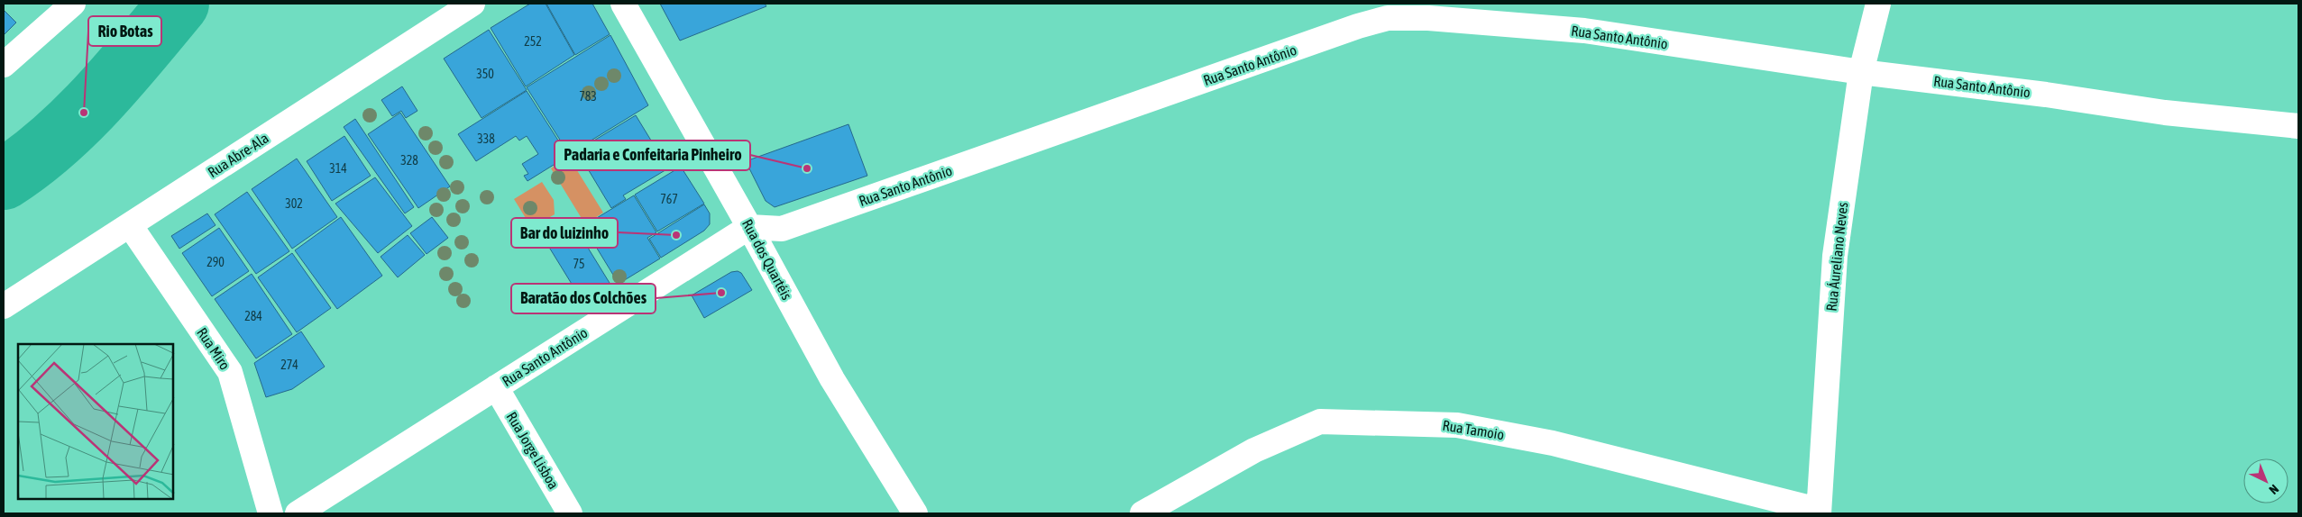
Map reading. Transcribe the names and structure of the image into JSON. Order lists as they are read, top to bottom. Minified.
{"streets":{"street":["Rua Santo Antônio","Rua Abre-Ala","Rua Áureliano Neves","Rua dos Quartéis","Rua Miro","Rua Tamoio","Rua Jorge Lisboa"]},"crossings":[["Rua Santo Antônio","Rua Áureliano Neves"],["Rua Santo Antônio","Rua dos Quartéis"],["Rua Santo Antônio","Rua Jorge Lisboa"],["Rua Abre-Ala","Rua Miro"],["Rua Áureliano Neves","Rua Tamoio"]],"places":["Rio Botas","Padaria e Confeitaria Pinheiro","Bar do luizinho","Baratão dos Colchões"],"house_numbers":["252","350","783","338","328","314","767","302","290","75","284","274"],"north":"bottom right"}
